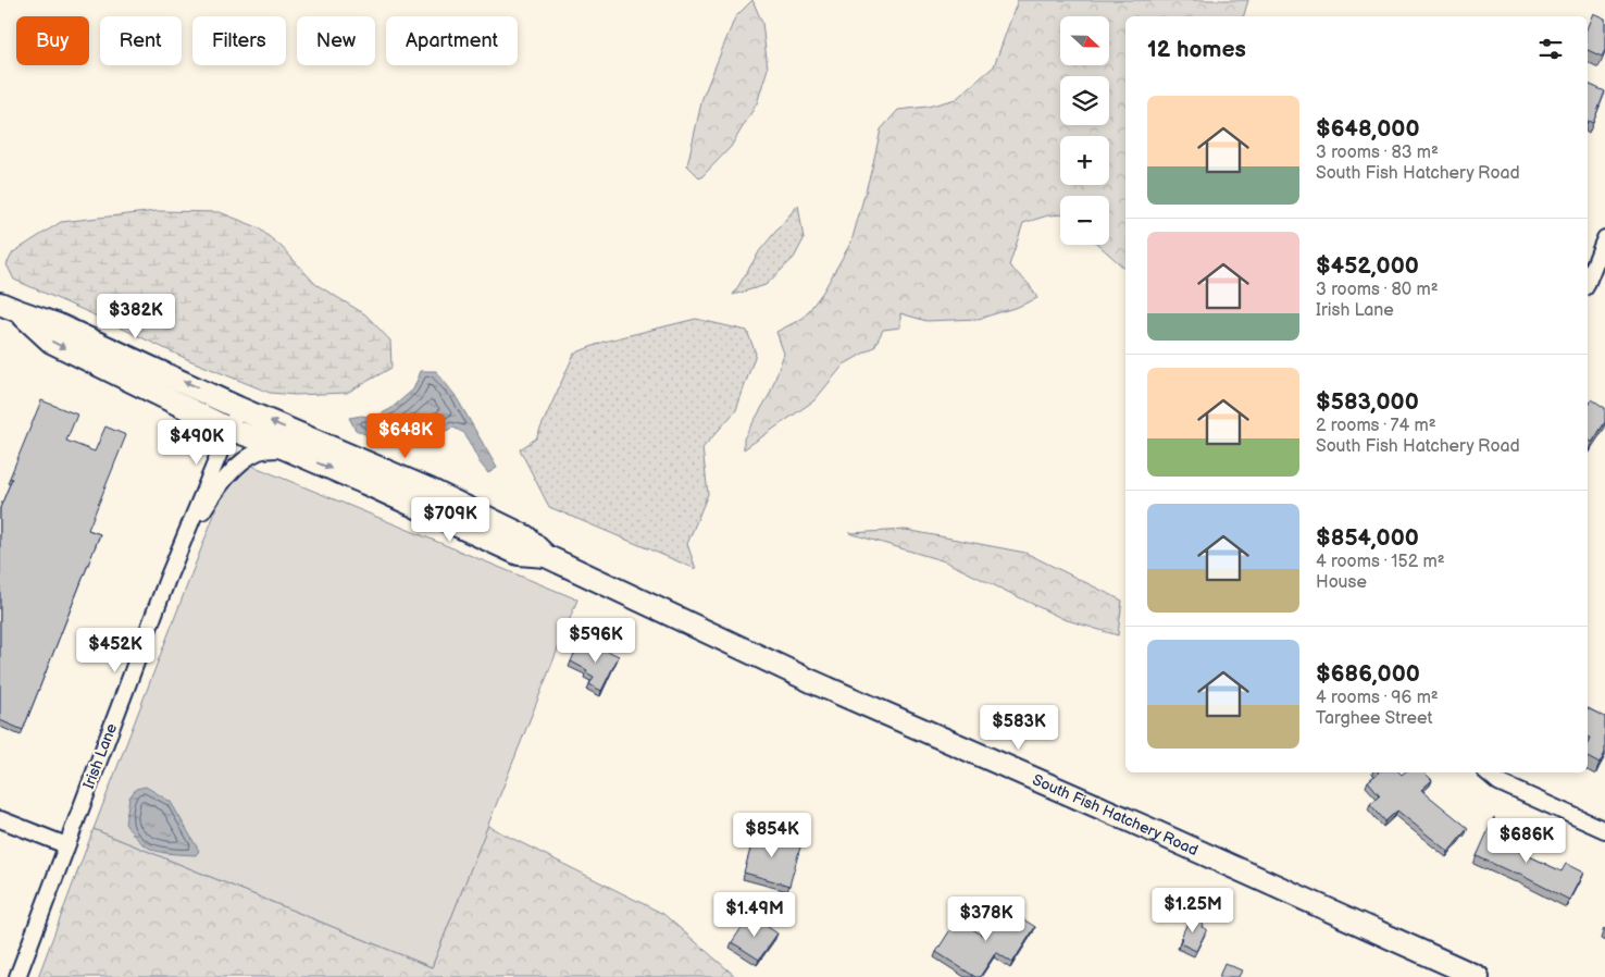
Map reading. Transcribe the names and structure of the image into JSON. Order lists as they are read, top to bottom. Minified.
{"streets":{"main road":["South Fish Hatchery Road"],"street":["Irish Lane"]},"crossings":[["Irish Lane","South Fish Hatchery Road"]],"north":"right","page":{"map_buttons":["+","−"],"chip":["Buy","Rent","Filters","New","Apartment"],"heading":"12 homes","list":[{"name":"$648,000","note":"3 rooms · 83 m² · South Fish Hatchery Road"},{"name":"$452,000","note":"3 rooms · 80 m² · Irish Lane"},{"name":"$583,000","note":"2 rooms · 74 m² · South Fish Hatchery Road"},{"name":"$854,000","note":"4 rooms · 152 m² · House"},{"name":"$686,000","note":"4 rooms · 96 m² · Targhee Street"}],"price":["$382K","$648K","$490K","$709K","$596K","$452K","$583K","$854K","$686K","$1.25M","$1.49M","$378K"]}}
